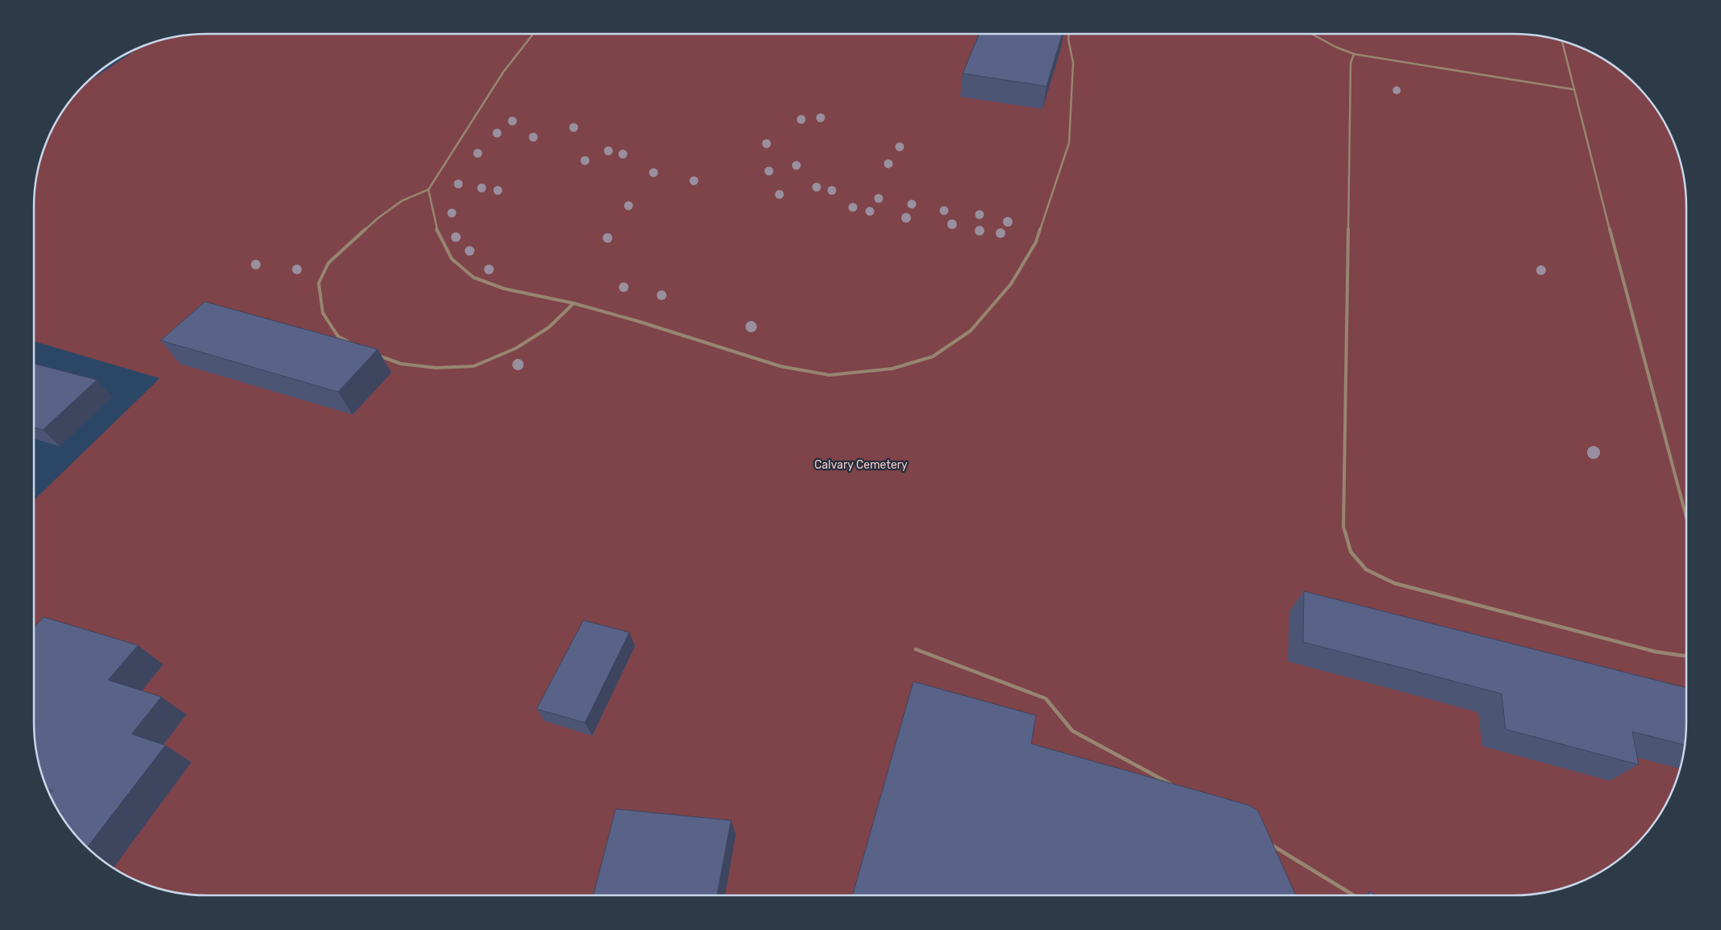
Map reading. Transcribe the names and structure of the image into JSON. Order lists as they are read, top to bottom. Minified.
{"parks":["Calvary Cemetery"]}
